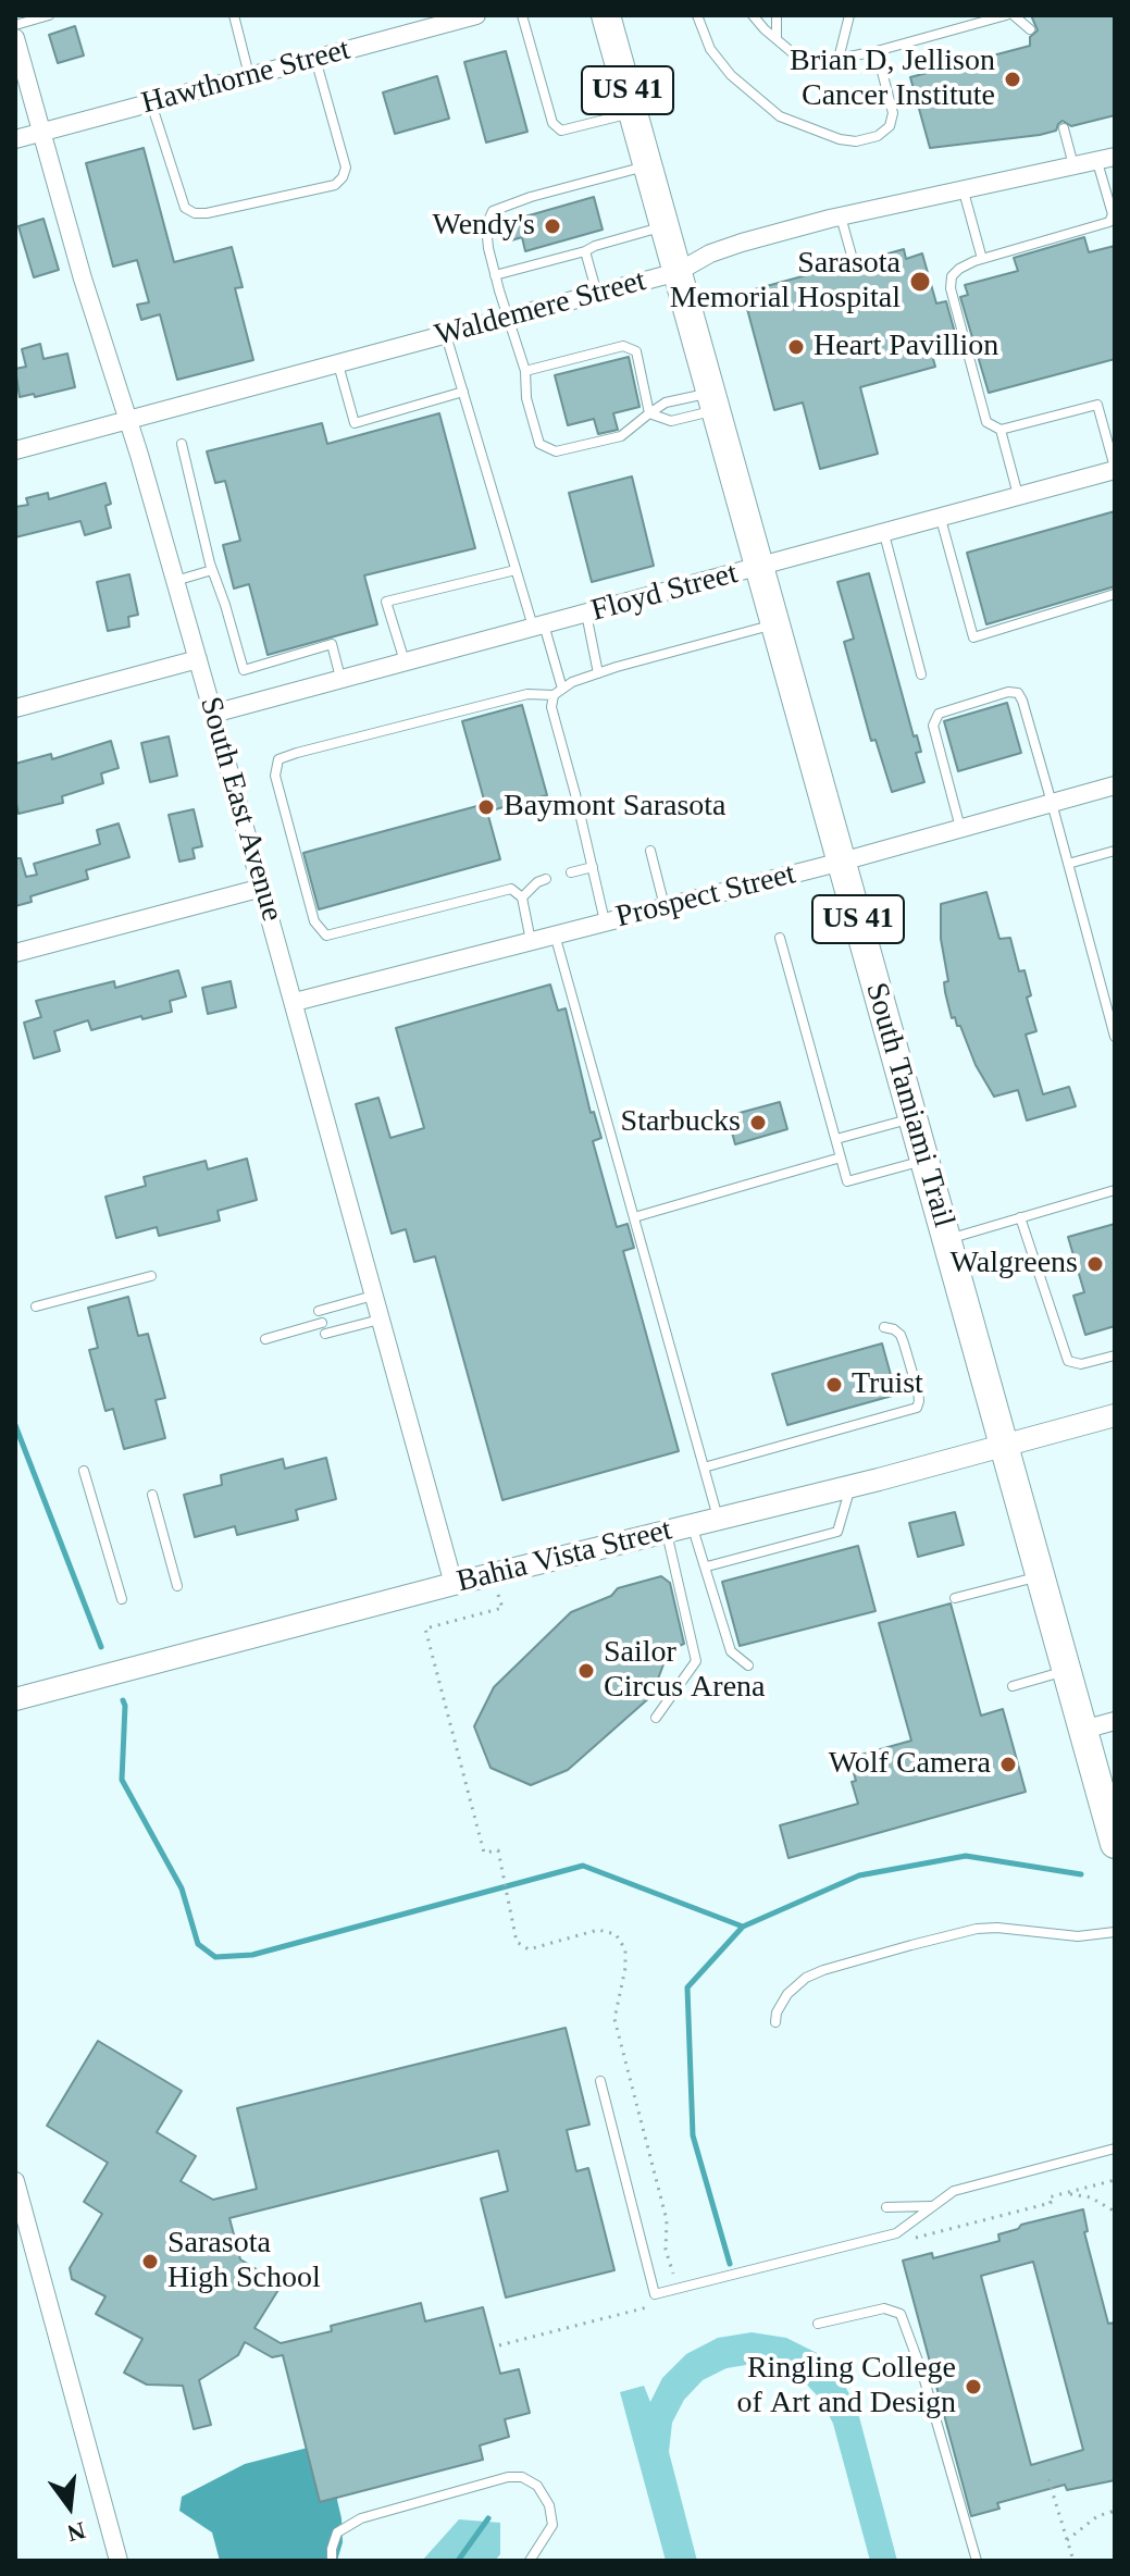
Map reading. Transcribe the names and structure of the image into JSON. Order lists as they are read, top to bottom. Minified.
{"streets":{"main road":["US 41","South Tamiami Trail"],"street":["Hawthorne Street","Waldemere Street","Floyd Street","South East Avenue","Prospect Street","Bahia Vista Street"]},"crossings":[["Hawthorne Street","South East Avenue"],["Waldemere Street","South East Avenue"],["Waldemere Street","South Tamiami Trail"],["Floyd Street","South East Avenue"],["Floyd Street","South Tamiami Trail"],["South East Avenue","Prospect Street"],["South East Avenue","Bahia Vista Street"],["Prospect Street","South Tamiami Trail"],["South Tamiami Trail","Bahia Vista Street"]],"places":["Brian D, Jellison Cancer Institute","Wendy's","Sarasota Memorial Hospital","Heart Pavillion","Baymont Sarasota","Starbucks","Walgreens","Truist","Sailor Circus Arena","Wolf Camera","Sarasota High School","Ringling College of Art and Design"],"north":"bottom"}
